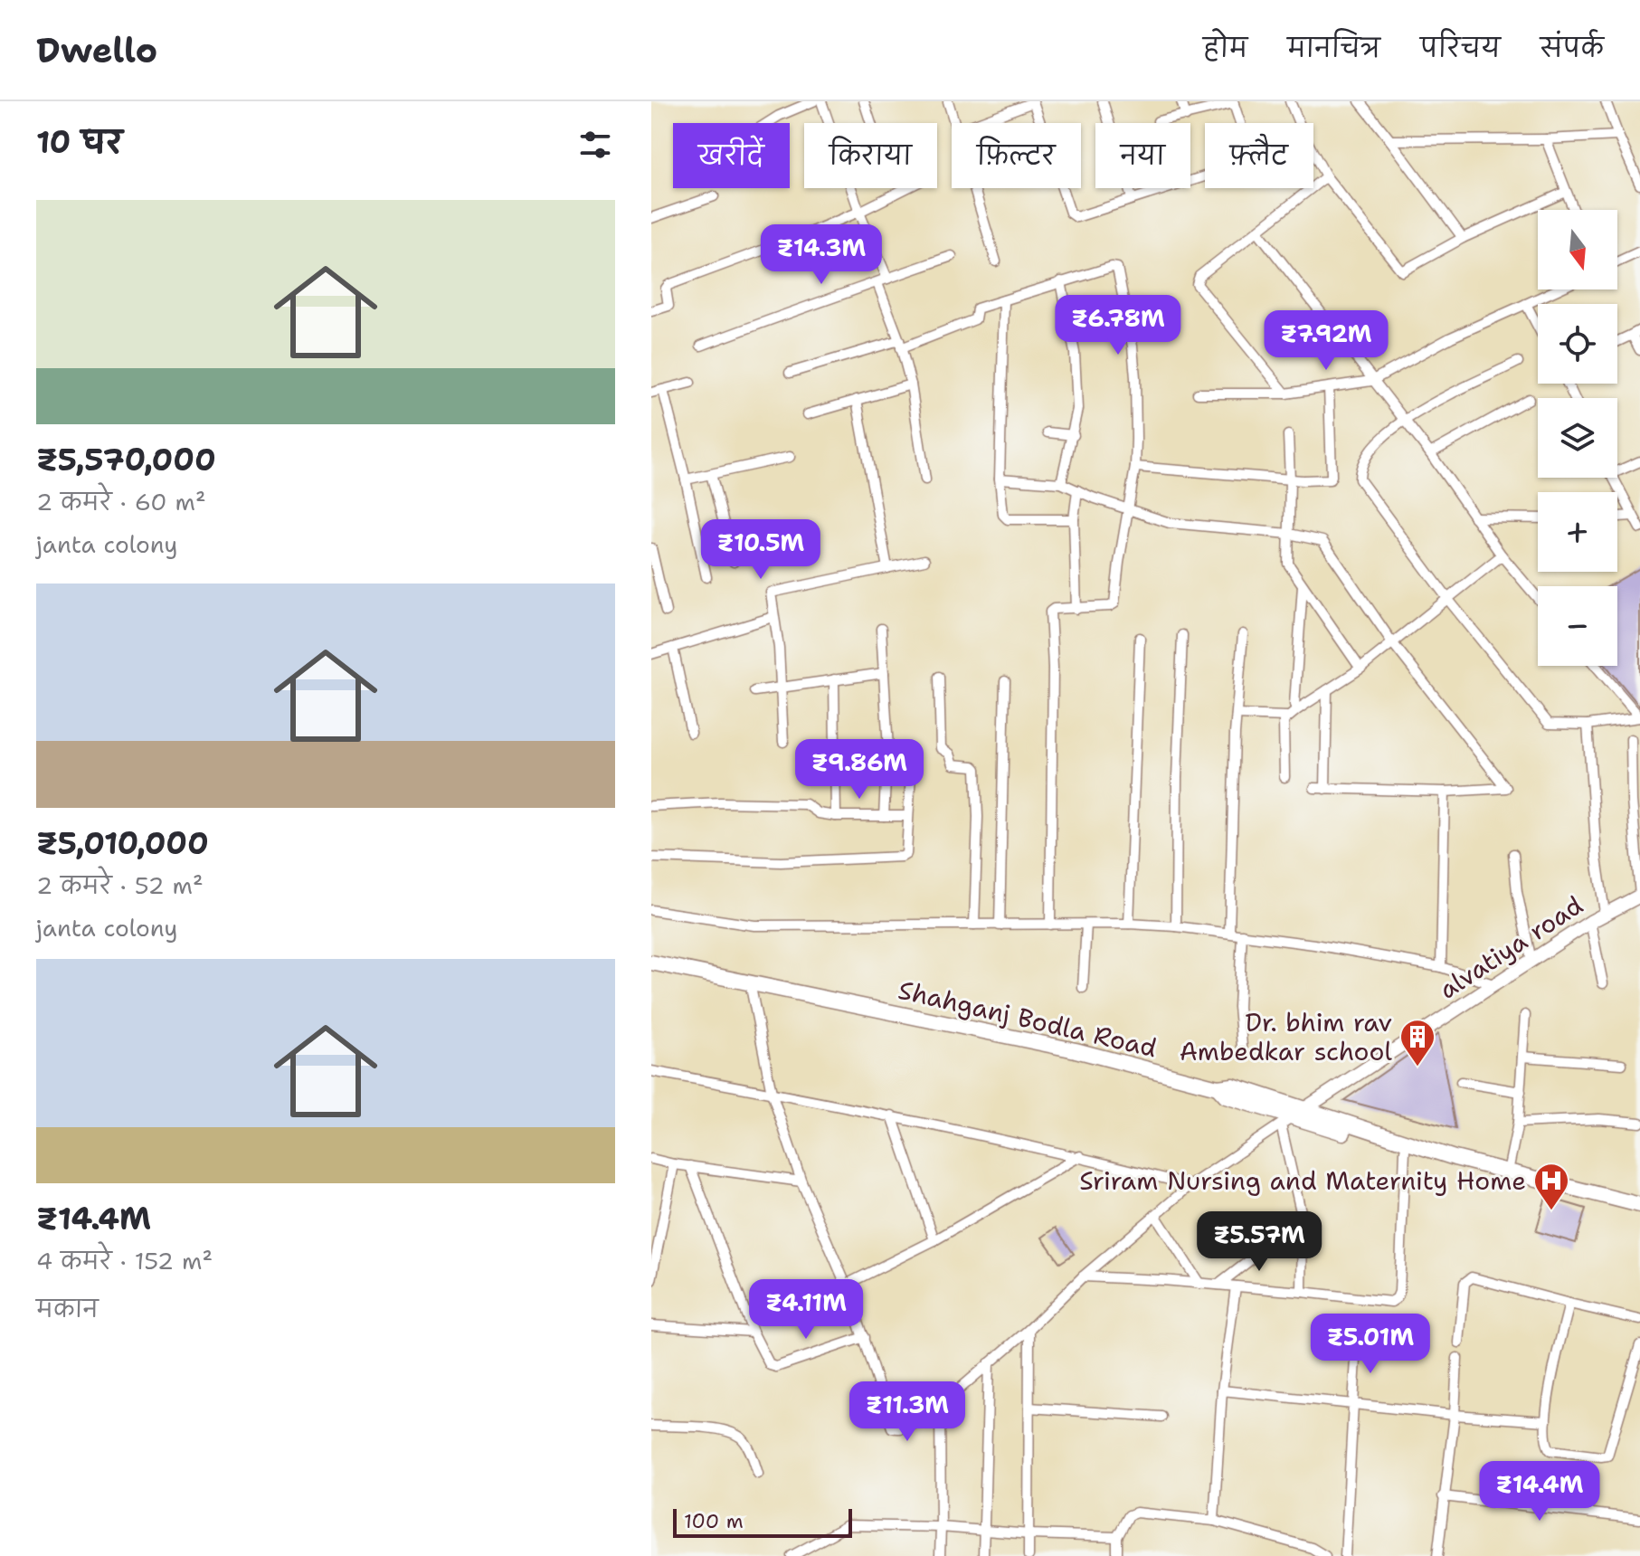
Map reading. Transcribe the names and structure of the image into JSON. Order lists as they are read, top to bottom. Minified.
{"streets":{"main road":["Shahganj Bodla Road"],"street":["alvatiya road"]},"crossings":[["alvatiya road","Shahganj Bodla Road"]],"places":{"building":["Dr. bhim rav Ambedkar school"],"hospital":["Sriram Nursing and Maternity Home"]},"scale_bar":"100 m","north":"bottom","page":{"header":"Dwello","nav":["होम","मानचित्र","परिचय","संपर्क"],"heading":"10 घर","chip":["खरीदें","किराया","फ़िल्टर","नया","फ़्लैट"],"list":[{"name":"₹5,570,000","note":"2 कमरे · 60 m² · janta colony"},{"name":"₹5,010,000","note":"2 कमरे · 52 m² · janta colony"},{"name":"₹14.4M","note":"4 कमरे · 152 m² · मकान"}],"map_buttons":["+","−"],"price":["₹14.3M","₹6.78M","₹7.92M","₹10.5M","₹9.86M","₹5.57M","₹4.11M","₹5.01M","₹11.3M","₹14.4M"],"scale":"100 m"}}
